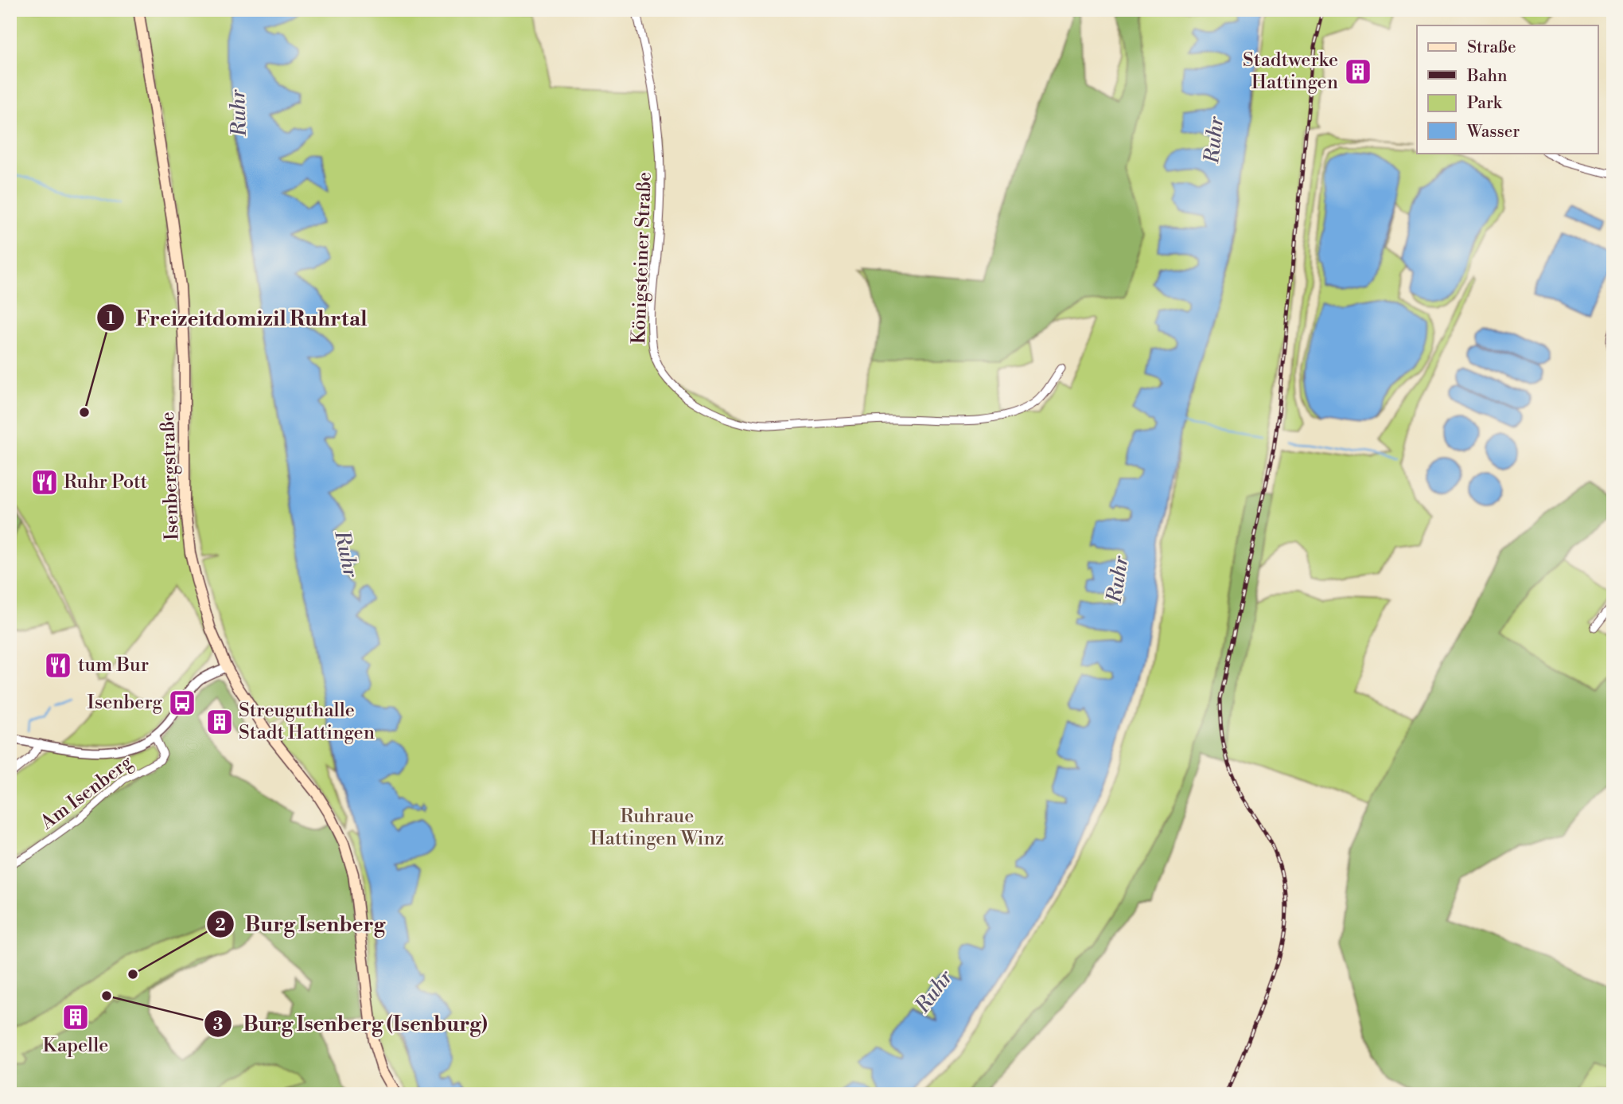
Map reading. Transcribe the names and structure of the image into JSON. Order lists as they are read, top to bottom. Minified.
{"streets":{"main road":["Isenbergstraße"],"street":["Königsteiner Straße","Am Isenberg"]},"water":["Ruhr"],"parks":["Ruhraue Hattingen Winz"],"places":{"building":["Stadtwerke Hattingen","Streuguthalle Stadt Hattingen","Kapelle"],"other":["Freizeitdomizil Ruhrtal","Burg Isenberg","Burg Isenberg (Isenburg)"],"restaurant":["Ruhr Pott","tum Bur"],"bus stop":["Isenberg"]},"legend":["Straße","Bahn","Park","Wasser"]}
